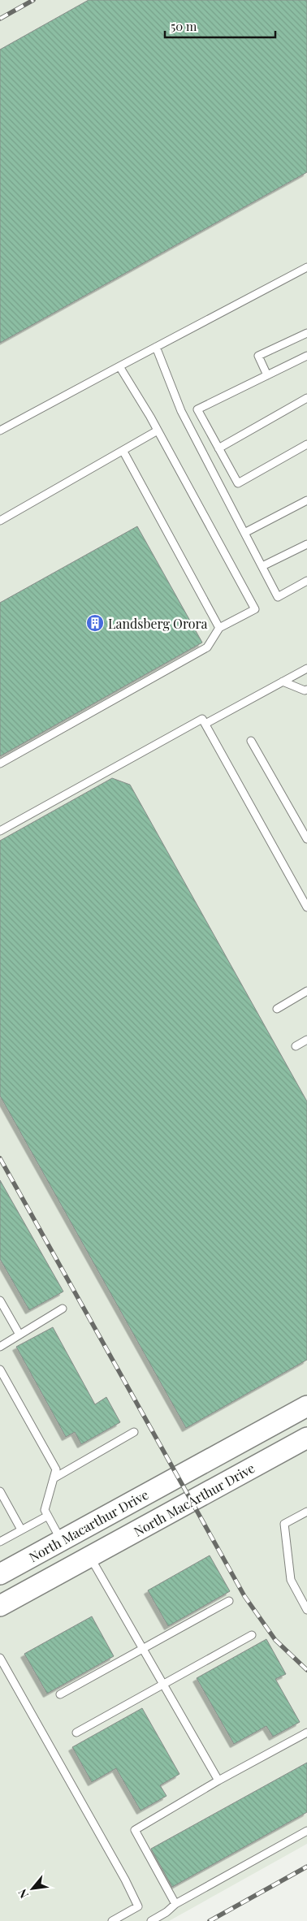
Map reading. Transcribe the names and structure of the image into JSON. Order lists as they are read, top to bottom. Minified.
{"streets":{"main road":["North MacArthur Drive","North Macarthur Drive"]},"crossings":[["North MacArthur Drive","North Macarthur Drive"]],"places":{"building":["Landsberg Orora"]},"scale_bar":"50 m","north":"bottom left"}
